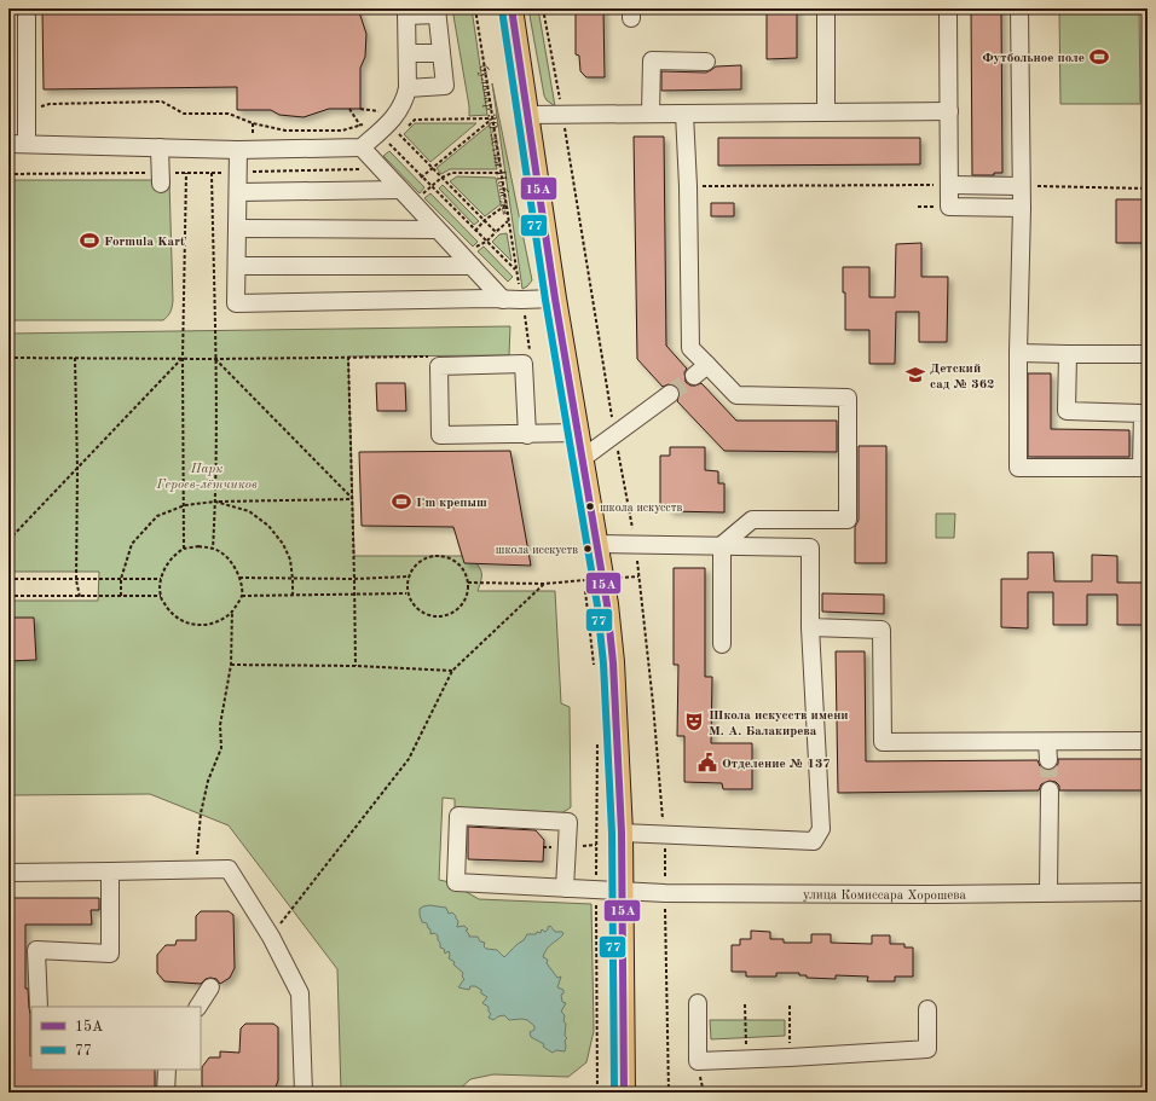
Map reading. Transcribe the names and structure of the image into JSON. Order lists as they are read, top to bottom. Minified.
{"streets":{"street":["улица Комиссара Хорошева"],"path":["бульвар 30-летия Победы"]},"parks":["Парк Героев-лётчиков"],"places":{"sports":["Футбольное поле","Formula Kart","I'm крепыш"],"school or university":["Детский сад № 362"],"other":["школа искусств","школа исскуств"],"theatre":["Школа искусств имени М. А. Балакирева"],"public building":["Отделение № 137"]},"lines":["transit line 15А","transit line 77"],"legend":["15А","77"]}
